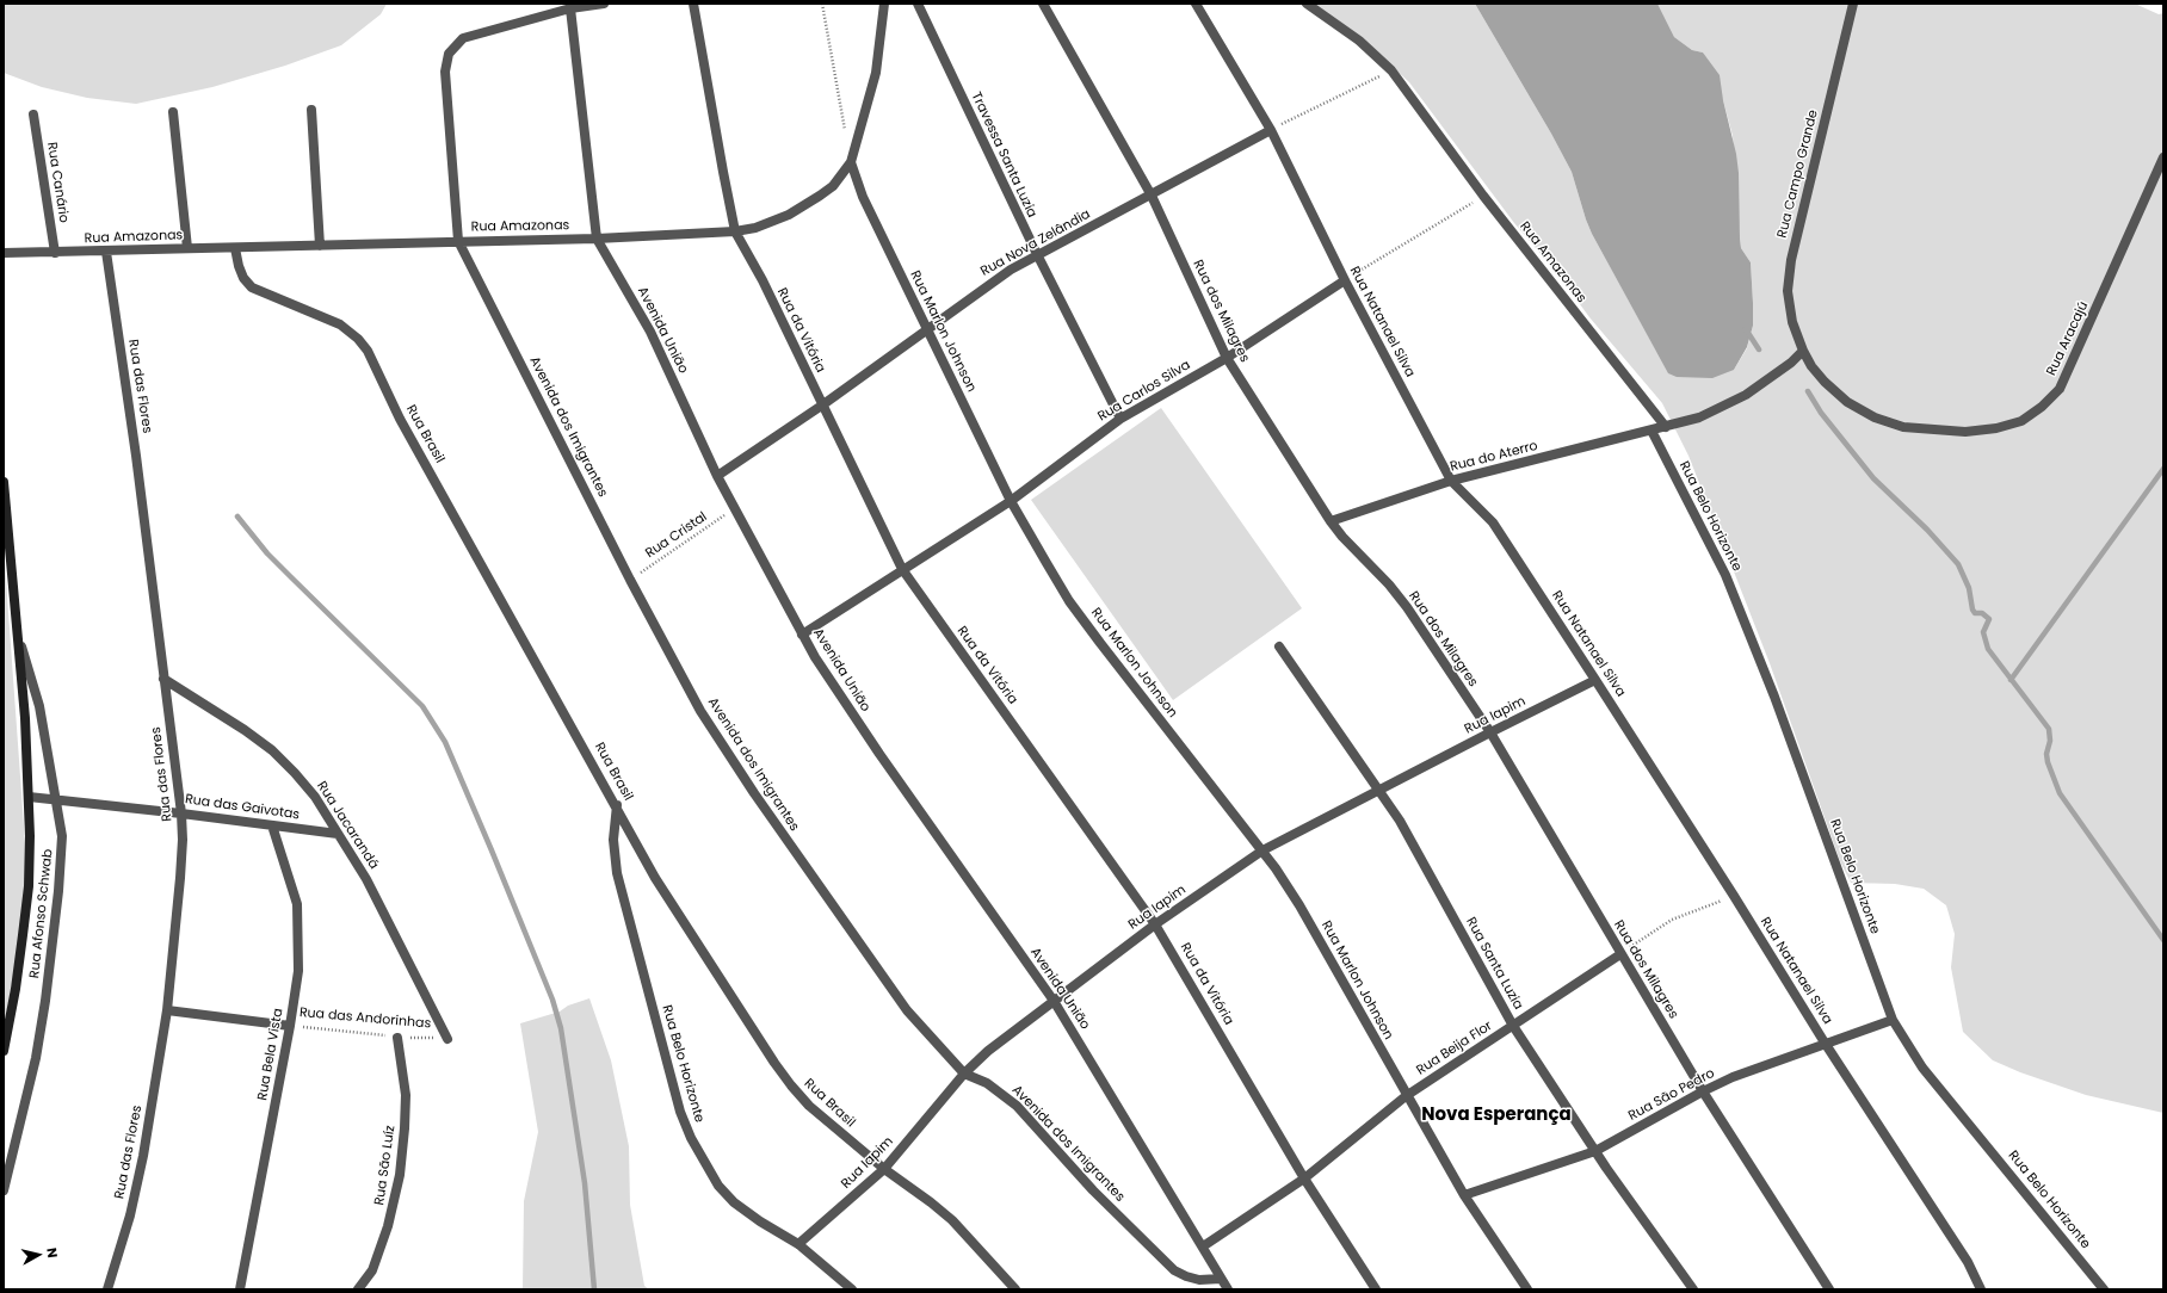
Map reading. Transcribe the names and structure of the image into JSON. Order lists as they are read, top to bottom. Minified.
{"streets":{"street":["Travessa Santa Luzia","Rua Campo Grande","Rua Canário","Rua Amazonas","Rua Nova Zelândia","Rua dos Milagres","Rua Natanael Silva","Avenida União","Rua da Vitória","Rua Marlon Johnson","Rua Aracajú","Rua das Flores","Rua Carlos Silva","Avenida dos Imigrantes","Rua Brasil","Rua do Aterro","Rua Belo Horizonte","Rua Iapim","Rua das Gaivotas","Rua Jacarandá","Rua Afonso Schwab","Rua Santa Luzia","Rua das Andorinhas","Rua Beija Flor","Rua Bela Vista","Rua São Pedro","Rua São Luíz"],"path":["Rua Cristal"]},"crossings":[["Travessa Santa Luzia","Rua Nova Zelândia"],["Travessa Santa Luzia","Rua Carlos Silva"],["Rua Campo Grande","Rua Aracajú"],["Rua Canário","Rua Amazonas"],["Rua Amazonas","Avenida União"],["Rua Amazonas","Rua da Vitória"],["Rua Amazonas","Rua Marlon Johnson"],["Rua Amazonas","Rua das Flores"],["Rua Amazonas","Avenida dos Imigrantes"],["Rua Amazonas","Rua Brasil"],["Rua Amazonas","Rua do Aterro"],["Rua Nova Zelândia","Rua dos Milagres"],["Rua Nova Zelândia","Rua Natanael Silva"],["Rua Nova Zelândia","Avenida União"],["Rua Nova Zelândia","Rua da Vitória"],["Rua Nova Zelândia","Rua Marlon Johnson"],["Rua dos Milagres","Rua Carlos Silva"],["Rua dos Milagres","Rua do Aterro"],["Rua dos Milagres","Rua Iapim"],["Rua dos Milagres","Rua Beija Flor"],["Rua dos Milagres","Rua São Pedro"],["Rua Natanael Silva","Rua Carlos Silva"],["Rua Natanael Silva","Rua do Aterro"],["Rua Natanael Silva","Rua Iapim"],["Rua Natanael Silva","Rua São Pedro"],["Avenida União","Rua Carlos Silva"],["Avenida União","Avenida dos Imigrantes"],["Avenida União","Rua Cristal"],["Avenida União","Rua Iapim"],["Avenida União","Rua Beija Flor"],["Rua da Vitória","Rua Carlos Silva"],["Rua da Vitória","Rua Iapim"],["Rua da Vitória","Rua Beija Flor"],["Rua Marlon Johnson","Rua Carlos Silva"],["Rua Marlon Johnson","Rua Iapim"],["Rua Marlon Johnson","Rua Beija Flor"],["Rua Marlon Johnson","Rua São Pedro"],["Rua das Flores","Rua das Gaivotas"],["Rua das Flores","Rua Jacarandá"],["Rua das Flores","Rua das Andorinhas"],["Avenida dos Imigrantes","Rua Cristal"],["Avenida dos Imigrantes","Rua Iapim"],["Rua Brasil","Rua Belo Horizonte"],["Rua Brasil","Rua Iapim"],["Rua do Aterro","Rua Belo Horizonte"],["Rua Belo Horizonte","Rua Iapim"],["Rua Belo Horizonte","Rua São Pedro"],["Rua Iapim","Rua Santa Luzia"],["Rua das Gaivotas","Rua Jacarandá"],["Rua das Gaivotas","Rua Afonso Schwab"],["Rua das Gaivotas","Rua Bela Vista"],["Rua Jacarandá","Rua das Andorinhas"],["Rua Santa Luzia","Rua Beija Flor"],["Rua Santa Luzia","Rua São Pedro"],["Rua das Andorinhas","Rua Bela Vista"],["Rua das Andorinhas","Rua São Luíz"]],"districts":["Nova Esperança"],"north":"right"}
